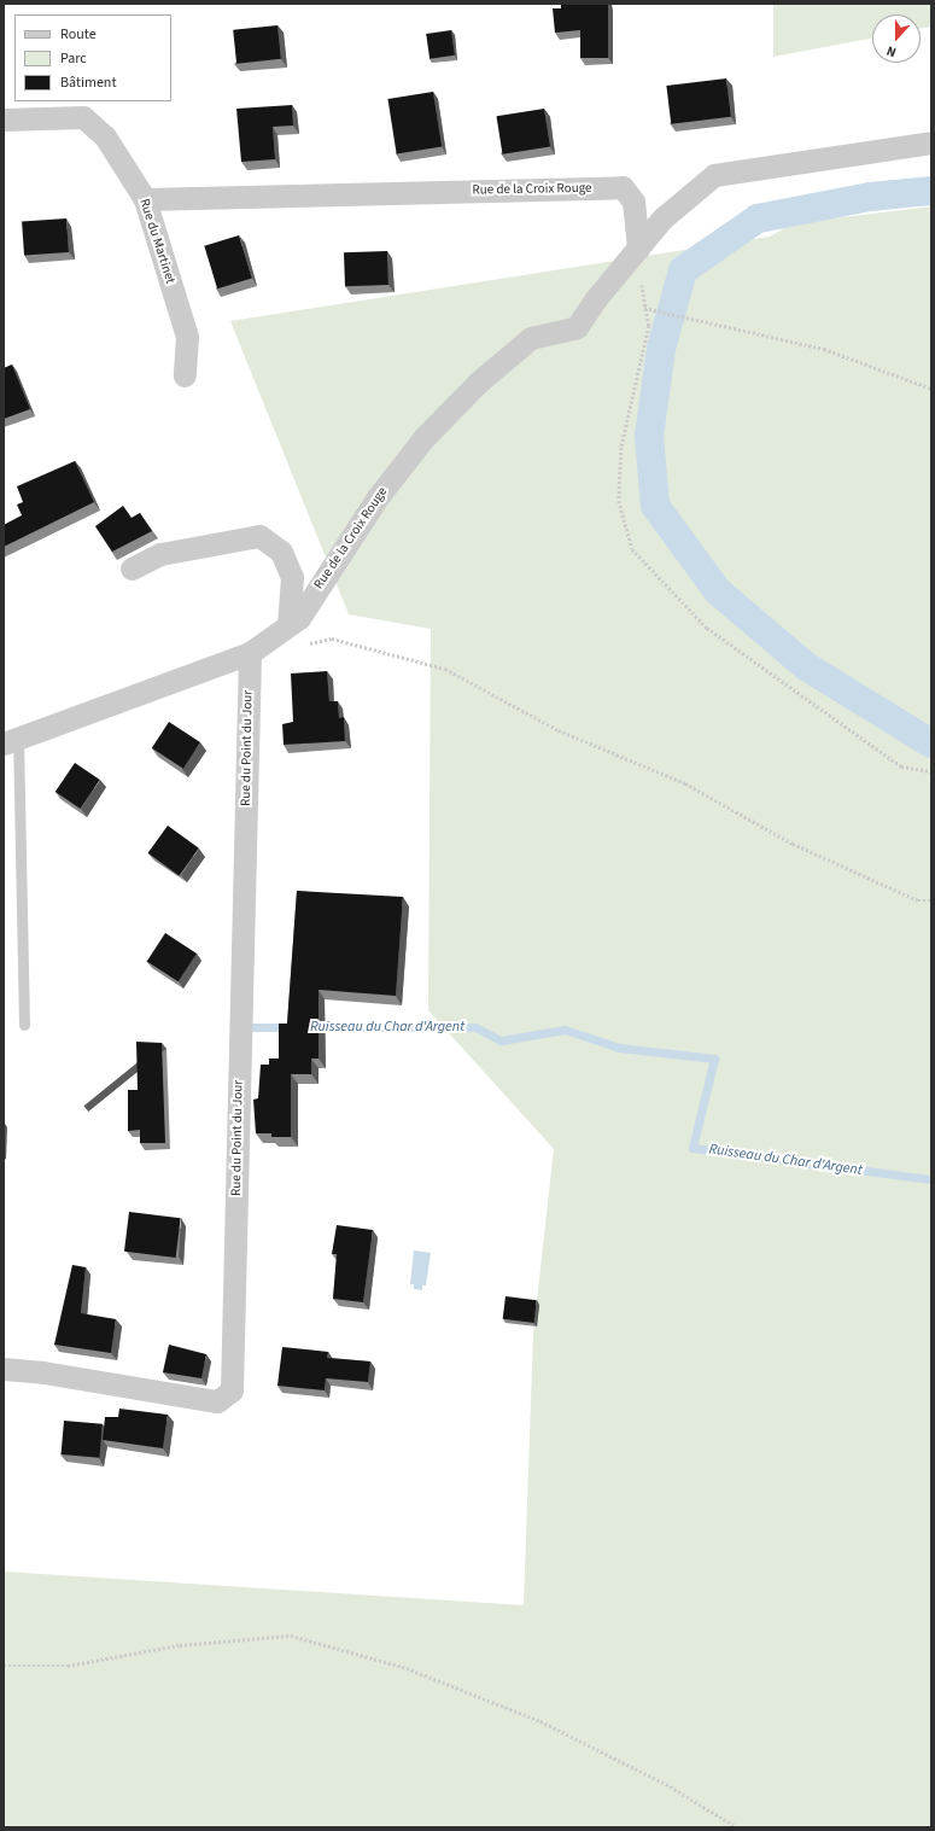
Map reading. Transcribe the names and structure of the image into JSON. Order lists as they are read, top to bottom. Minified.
{"streets":{"street":["Rue de la Croix Rouge","Rue du Martinet","Rue du Point du Jour"]},"crossings":[["Rue de la Croix Rouge","Rue du Martinet"],["Rue de la Croix Rouge","Rue du Point du Jour"]],"water":["Ruisseau du Char d'Argent"],"legend":["Route","Parc","Bâtiment"],"north":"bottom"}
